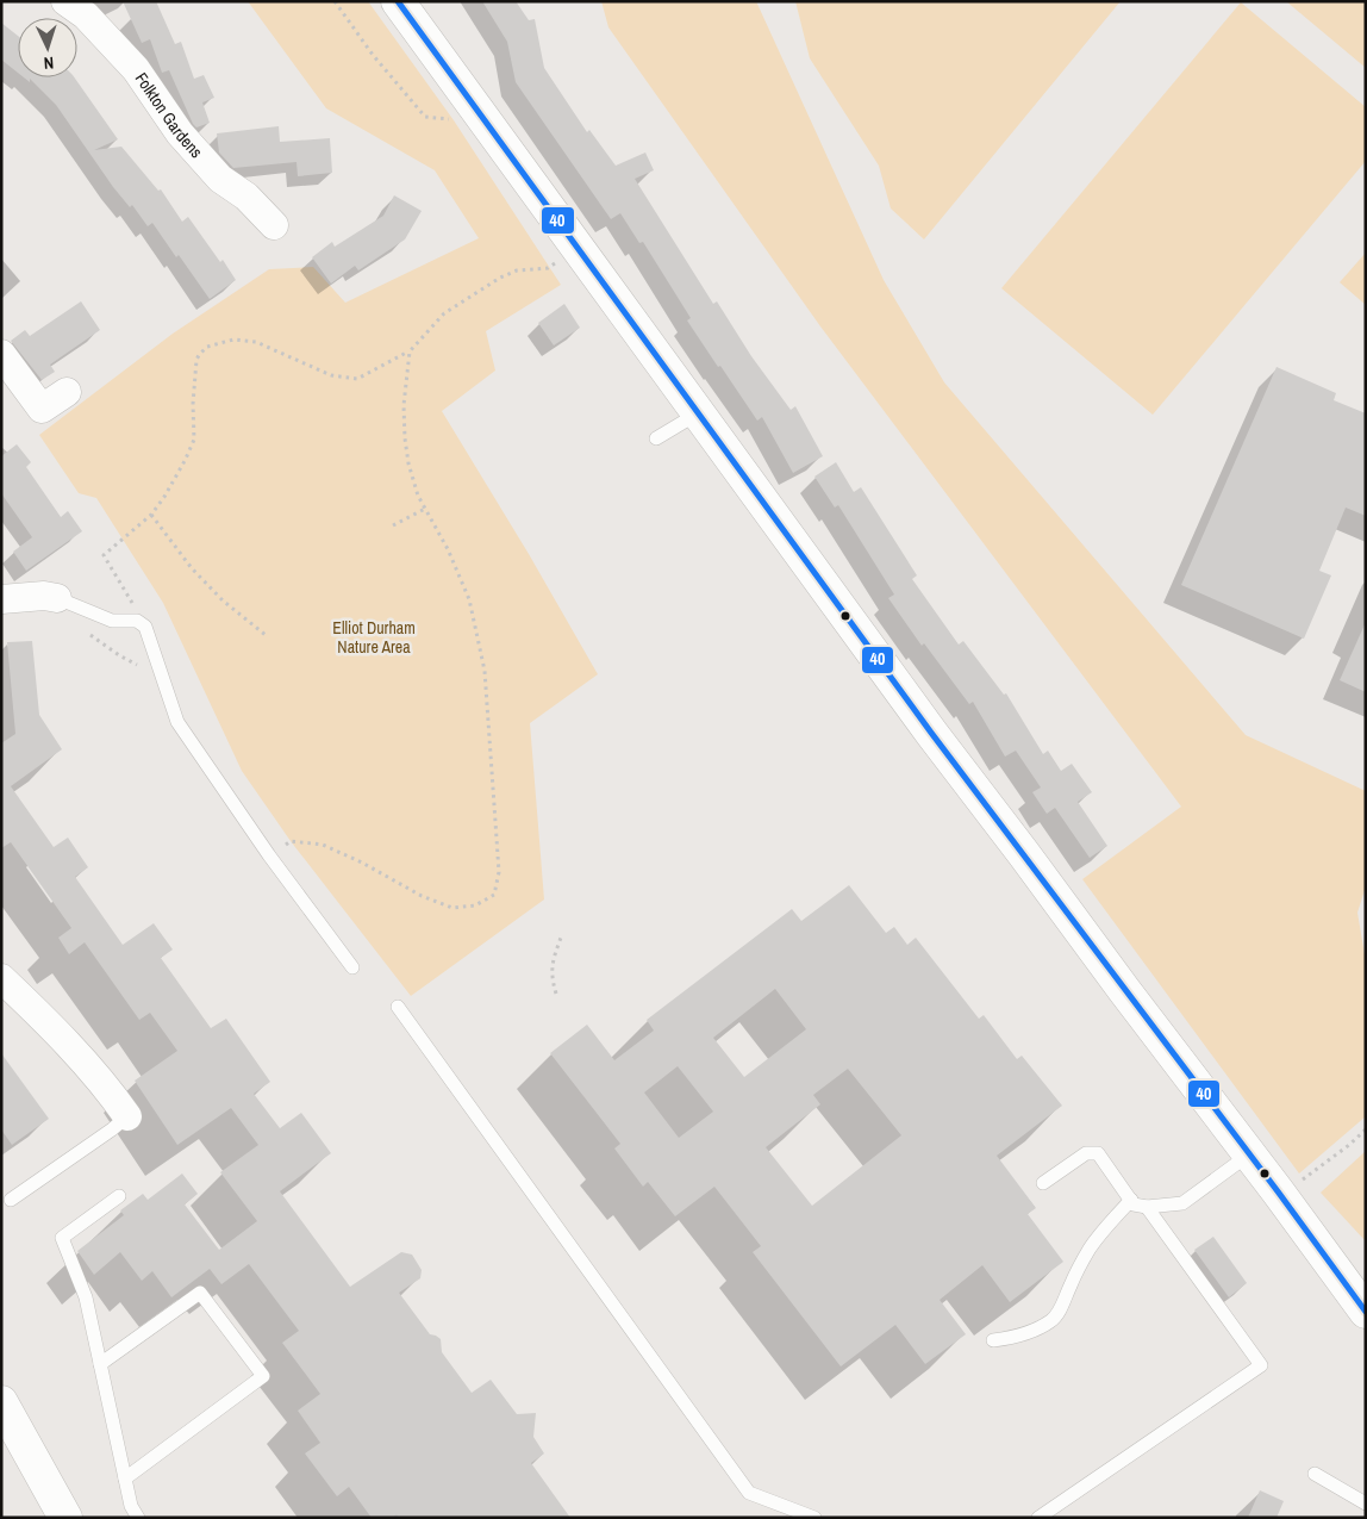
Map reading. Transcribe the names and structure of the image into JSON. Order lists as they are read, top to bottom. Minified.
{"streets":{"street":["Folkton Gardens"]},"parks":["Elliot Durham Nature Area"],"lines":["transit line 40"],"north":"bottom"}
